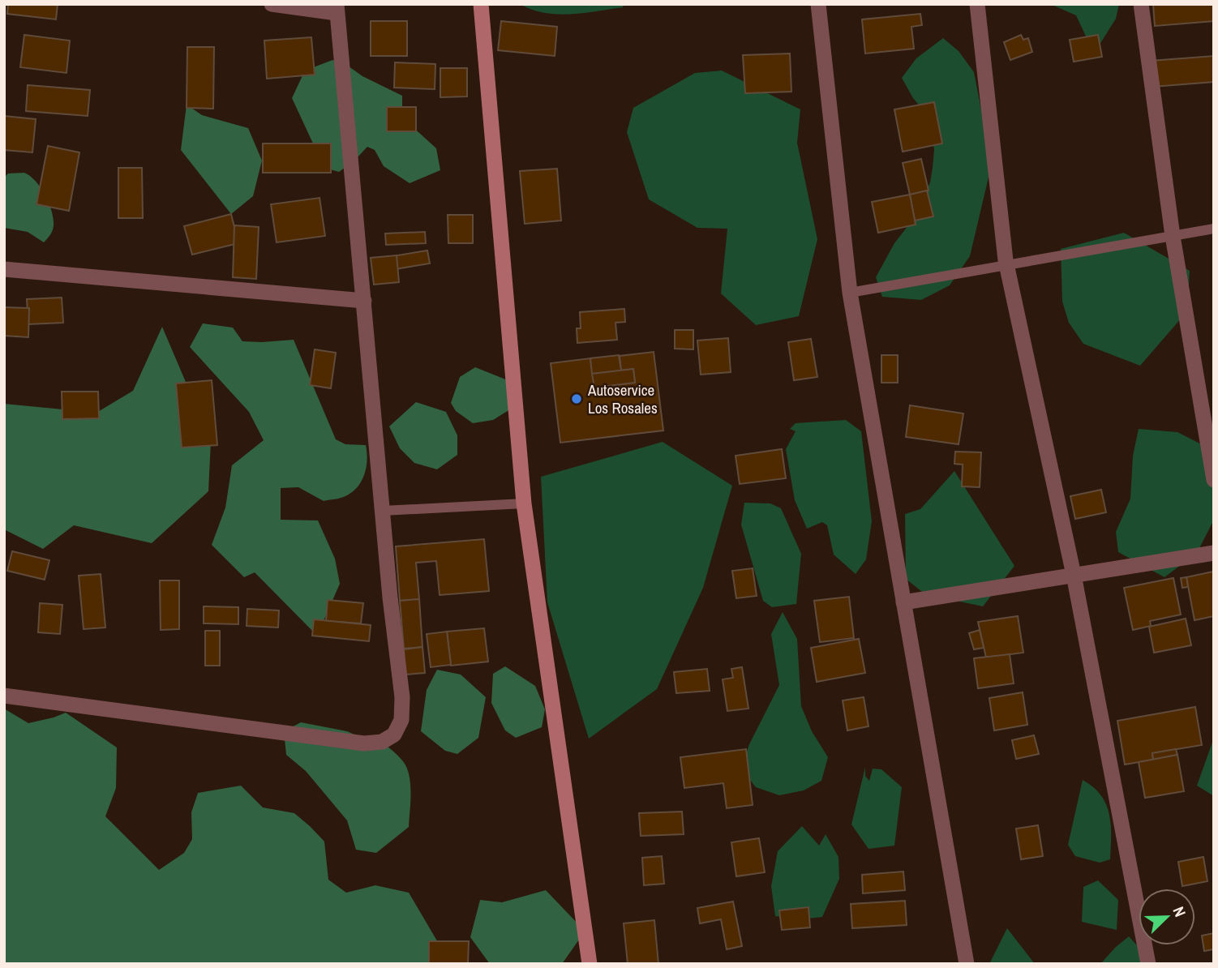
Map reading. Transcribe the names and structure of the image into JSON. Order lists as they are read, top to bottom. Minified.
{"places":["Autoservice Los Rosales"],"north":"top right"}
